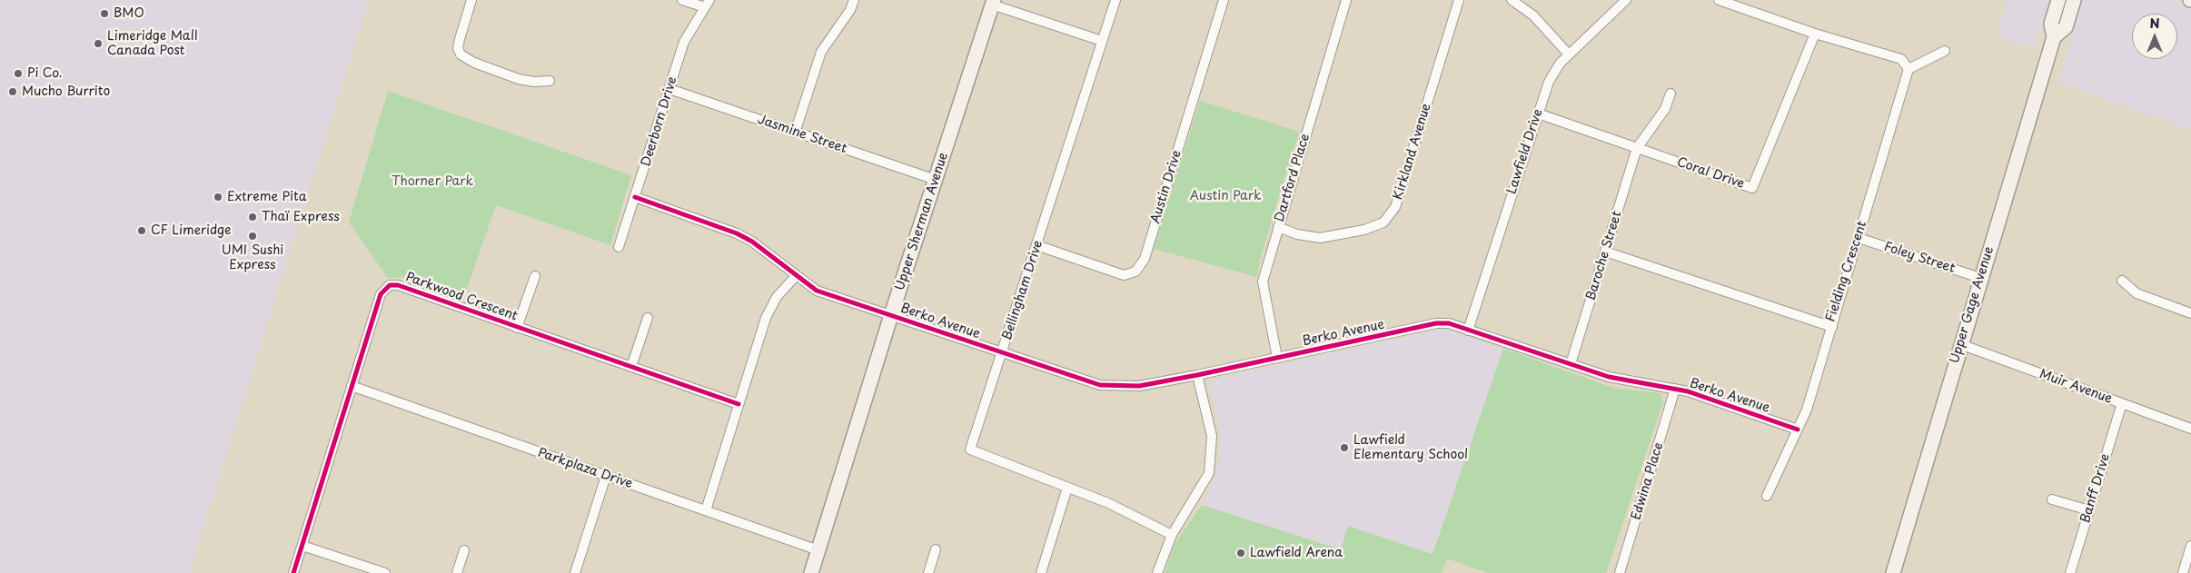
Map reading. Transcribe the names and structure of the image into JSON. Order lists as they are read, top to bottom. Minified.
{"streets":{"main road":["Upper Sherman Avenue","Upper Gage Avenue"],"street":["Deerborn Drive","Jasmine Street","Kirkland Avenue","Lawfield Drive","Coral Drive","Dartford Place","Austin Drive","Baroche Street","Foley Street","Fielding Crescent","Bellingham Drive","Parkwood Crescent","Berko Avenue","Muir Avenue","Parkplaza Drive","Edwina Place","Banff Drive"]},"crossings":[["Deerborn Drive","Jasmine Street"],["Deerborn Drive","Berko Avenue"],["Jasmine Street","Upper Sherman Avenue"],["Kirkland Avenue","Dartford Place"],["Lawfield Drive","Coral Drive"],["Lawfield Drive","Berko Avenue"],["Coral Drive","Baroche Street"],["Dartford Place","Berko Avenue"],["Austin Drive","Bellingham Drive"],["Upper Sherman Avenue","Berko Avenue"],["Upper Sherman Avenue","Parkplaza Drive"],["Baroche Street","Fielding Crescent"],["Baroche Street","Berko Avenue"],["Foley Street","Fielding Crescent"],["Foley Street","Upper Gage Avenue"],["Bellingham Drive","Berko Avenue"],["Parkwood Crescent","Parkplaza Drive"],["Upper Gage Avenue","Muir Avenue"],["Berko Avenue","Edwina Place"],["Muir Avenue","Banff Drive"]],"parks":["Thorner Park","Austin Park"],"places":["BMO","Limeridge Mall Canada Post","Pi Co.","Mucho Burrito","Extreme Pita","Thaï Express","CF Limeridge","UMI Sushi Express","Lawfield Elementary School","Lawfield Arena"],"north":"top"}
